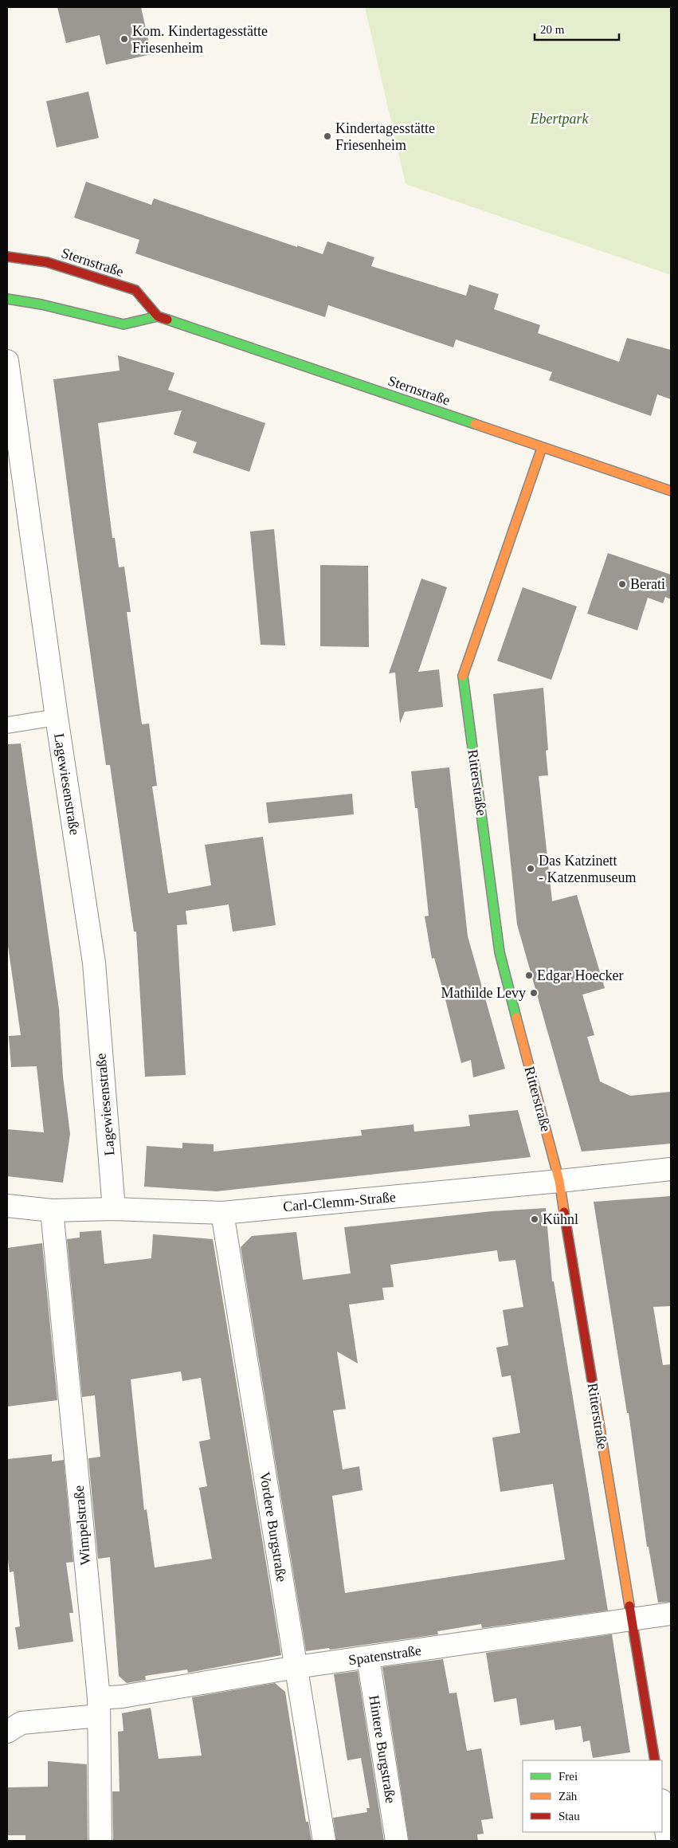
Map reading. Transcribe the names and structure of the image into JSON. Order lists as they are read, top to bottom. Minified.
{"streets":{"street":["Sternstraße","Ritterstraße","Lagewiesenstraße","Carl-Clemm-Straße","Wimpelstraße","Vordere Burgstraße","Spatenstraße","Hintere Burgstraße"]},"crossings":[["Sternstraße","Ritterstraße"],["Ritterstraße","Carl-Clemm-Straße"],["Ritterstraße","Spatenstraße"],["Lagewiesenstraße","Carl-Clemm-Straße"],["Carl-Clemm-Straße","Wimpelstraße"],["Carl-Clemm-Straße","Vordere Burgstraße"],["Wimpelstraße","Spatenstraße"],["Vordere Burgstraße","Spatenstraße"],["Spatenstraße","Hintere Burgstraße"]],"parks":["Ebertpark"],"places":["Kom. Kindertagesstätte Friesenheim","Kindertagesstätte Friesenheim","Berati","Das Katzinett - Katzenmuseum","Edgar Hoecker","Mathilde Levy","Kühnl"],"legend":["Frei","Zäh","Stau"],"scale_bar":"20 m"}
